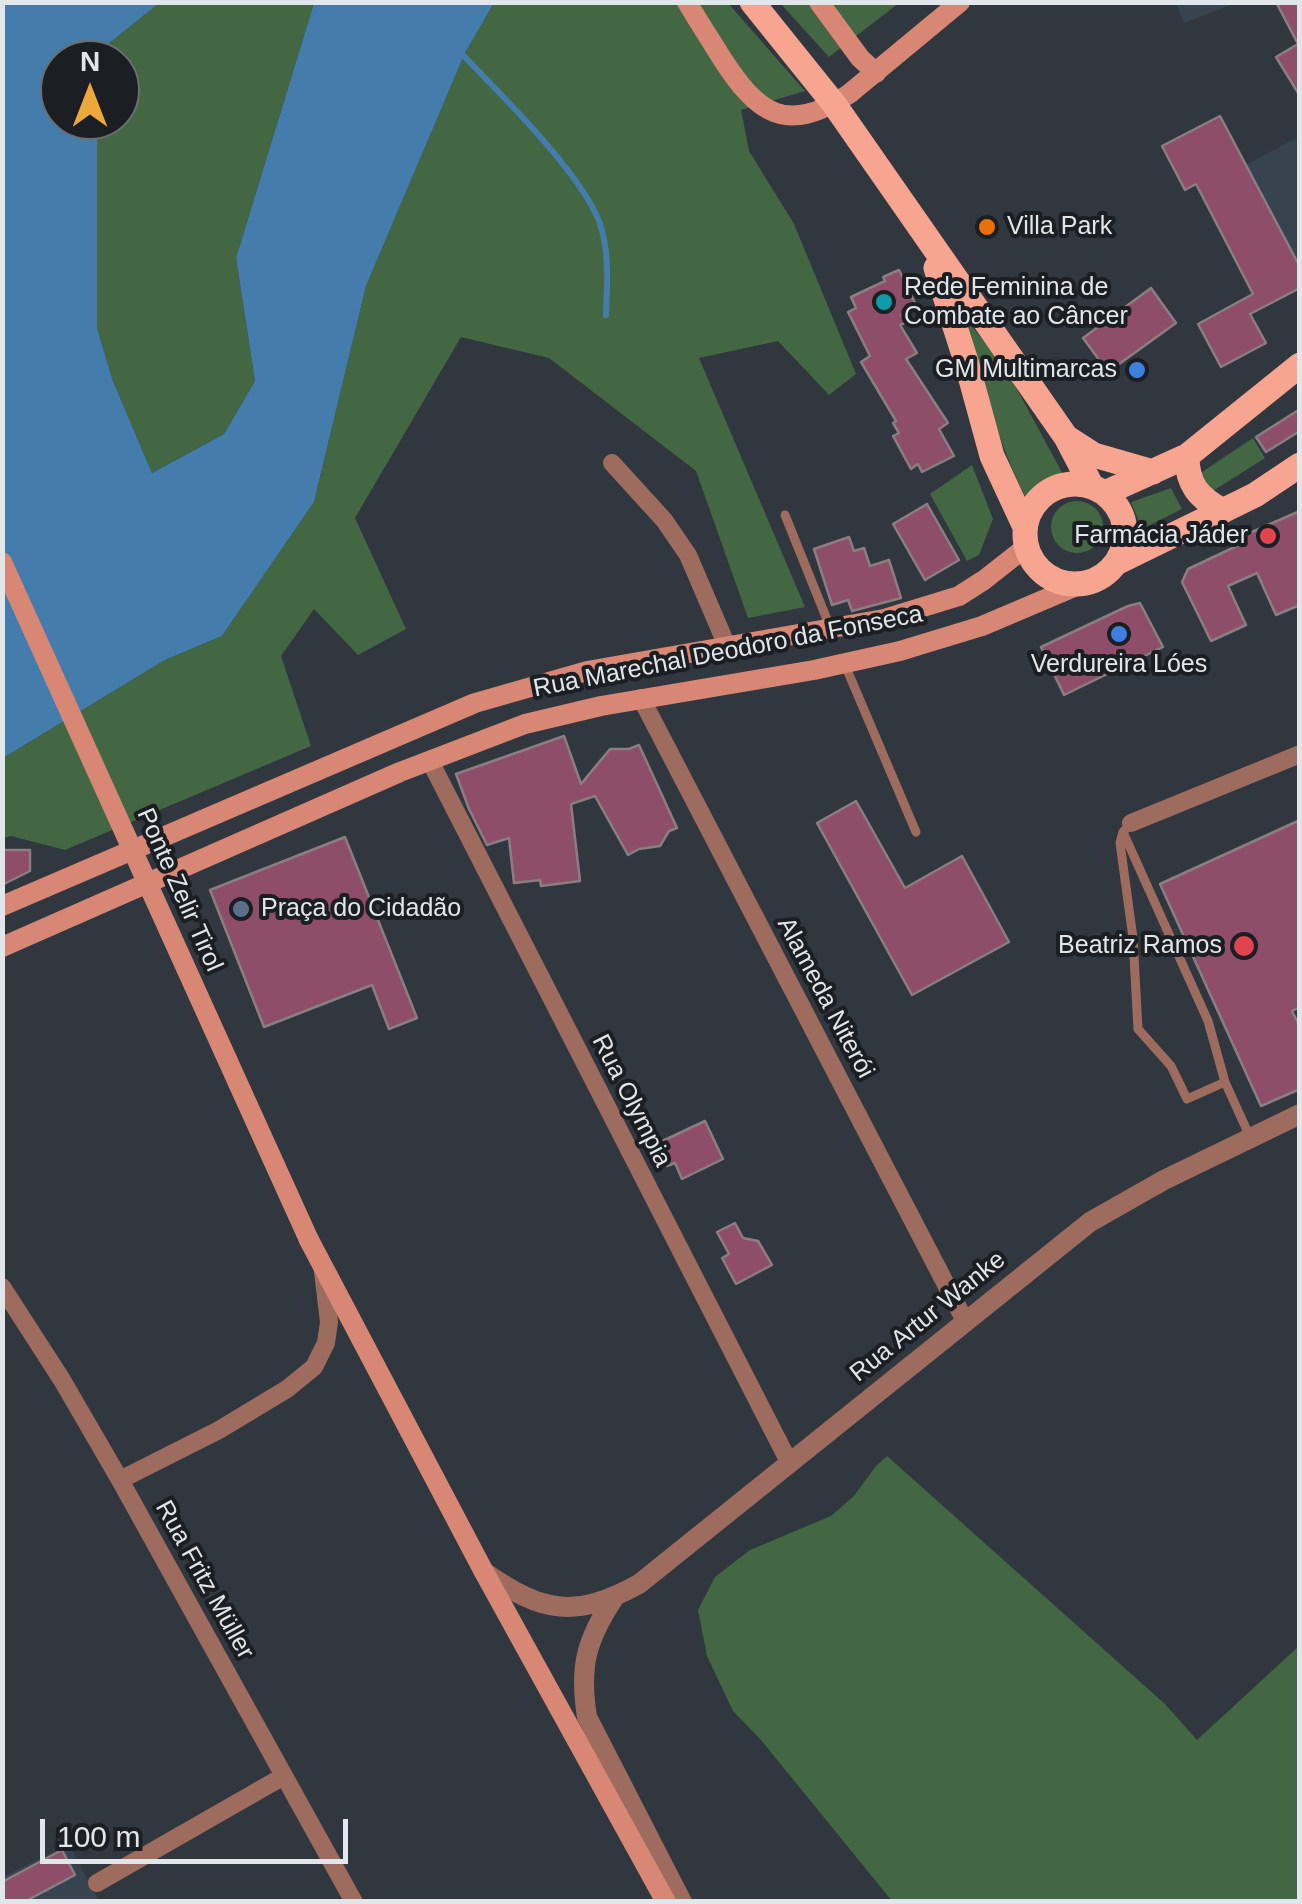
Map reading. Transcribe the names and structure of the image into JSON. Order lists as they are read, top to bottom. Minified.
{"streets":{"main road":["Rua Marechal Deodoro da Fonseca","Ponte Zelir Tirol"],"street":["Alameda Niterói","Rua Olympia","Rua Artur Wanke","Rua Fritz Müller"]},"crossings":[["Rua Marechal Deodoro da Fonseca","Alameda Niterói"],["Rua Marechal Deodoro da Fonseca","Rua Olympia"],["Ponte Zelir Tirol","Rua Artur Wanke"],["Alameda Niterói","Rua Artur Wanke"],["Rua Olympia","Rua Artur Wanke"]],"places":["Villa Park","Rede Feminina de Combate ao Câncer","GM Multimarcas","Farmácia Jáder","Verdureira Lóes","Praça do Cidadão","Beatriz Ramos"],"scale_bar":"100 m","north":"top"}
